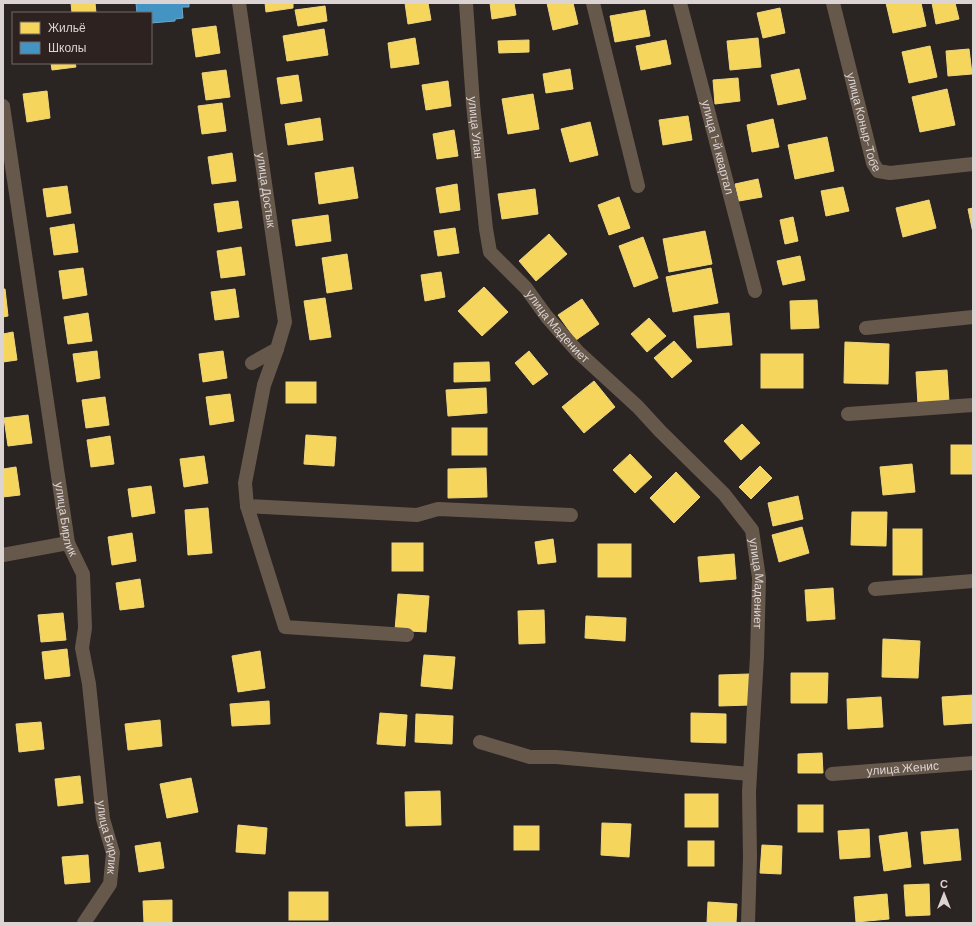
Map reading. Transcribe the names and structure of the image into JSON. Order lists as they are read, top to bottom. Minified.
{"streets":{"street":["улица Коныр-Тобе","улица Улан","улица 1-й квартал","улица Достык","улица Мадениет","улица Бирлик","улица Женис"]},"crossings":[["улица Улан","улица Мадениет"]],"legend":["Жильё","Школы"],"north":"top"}
